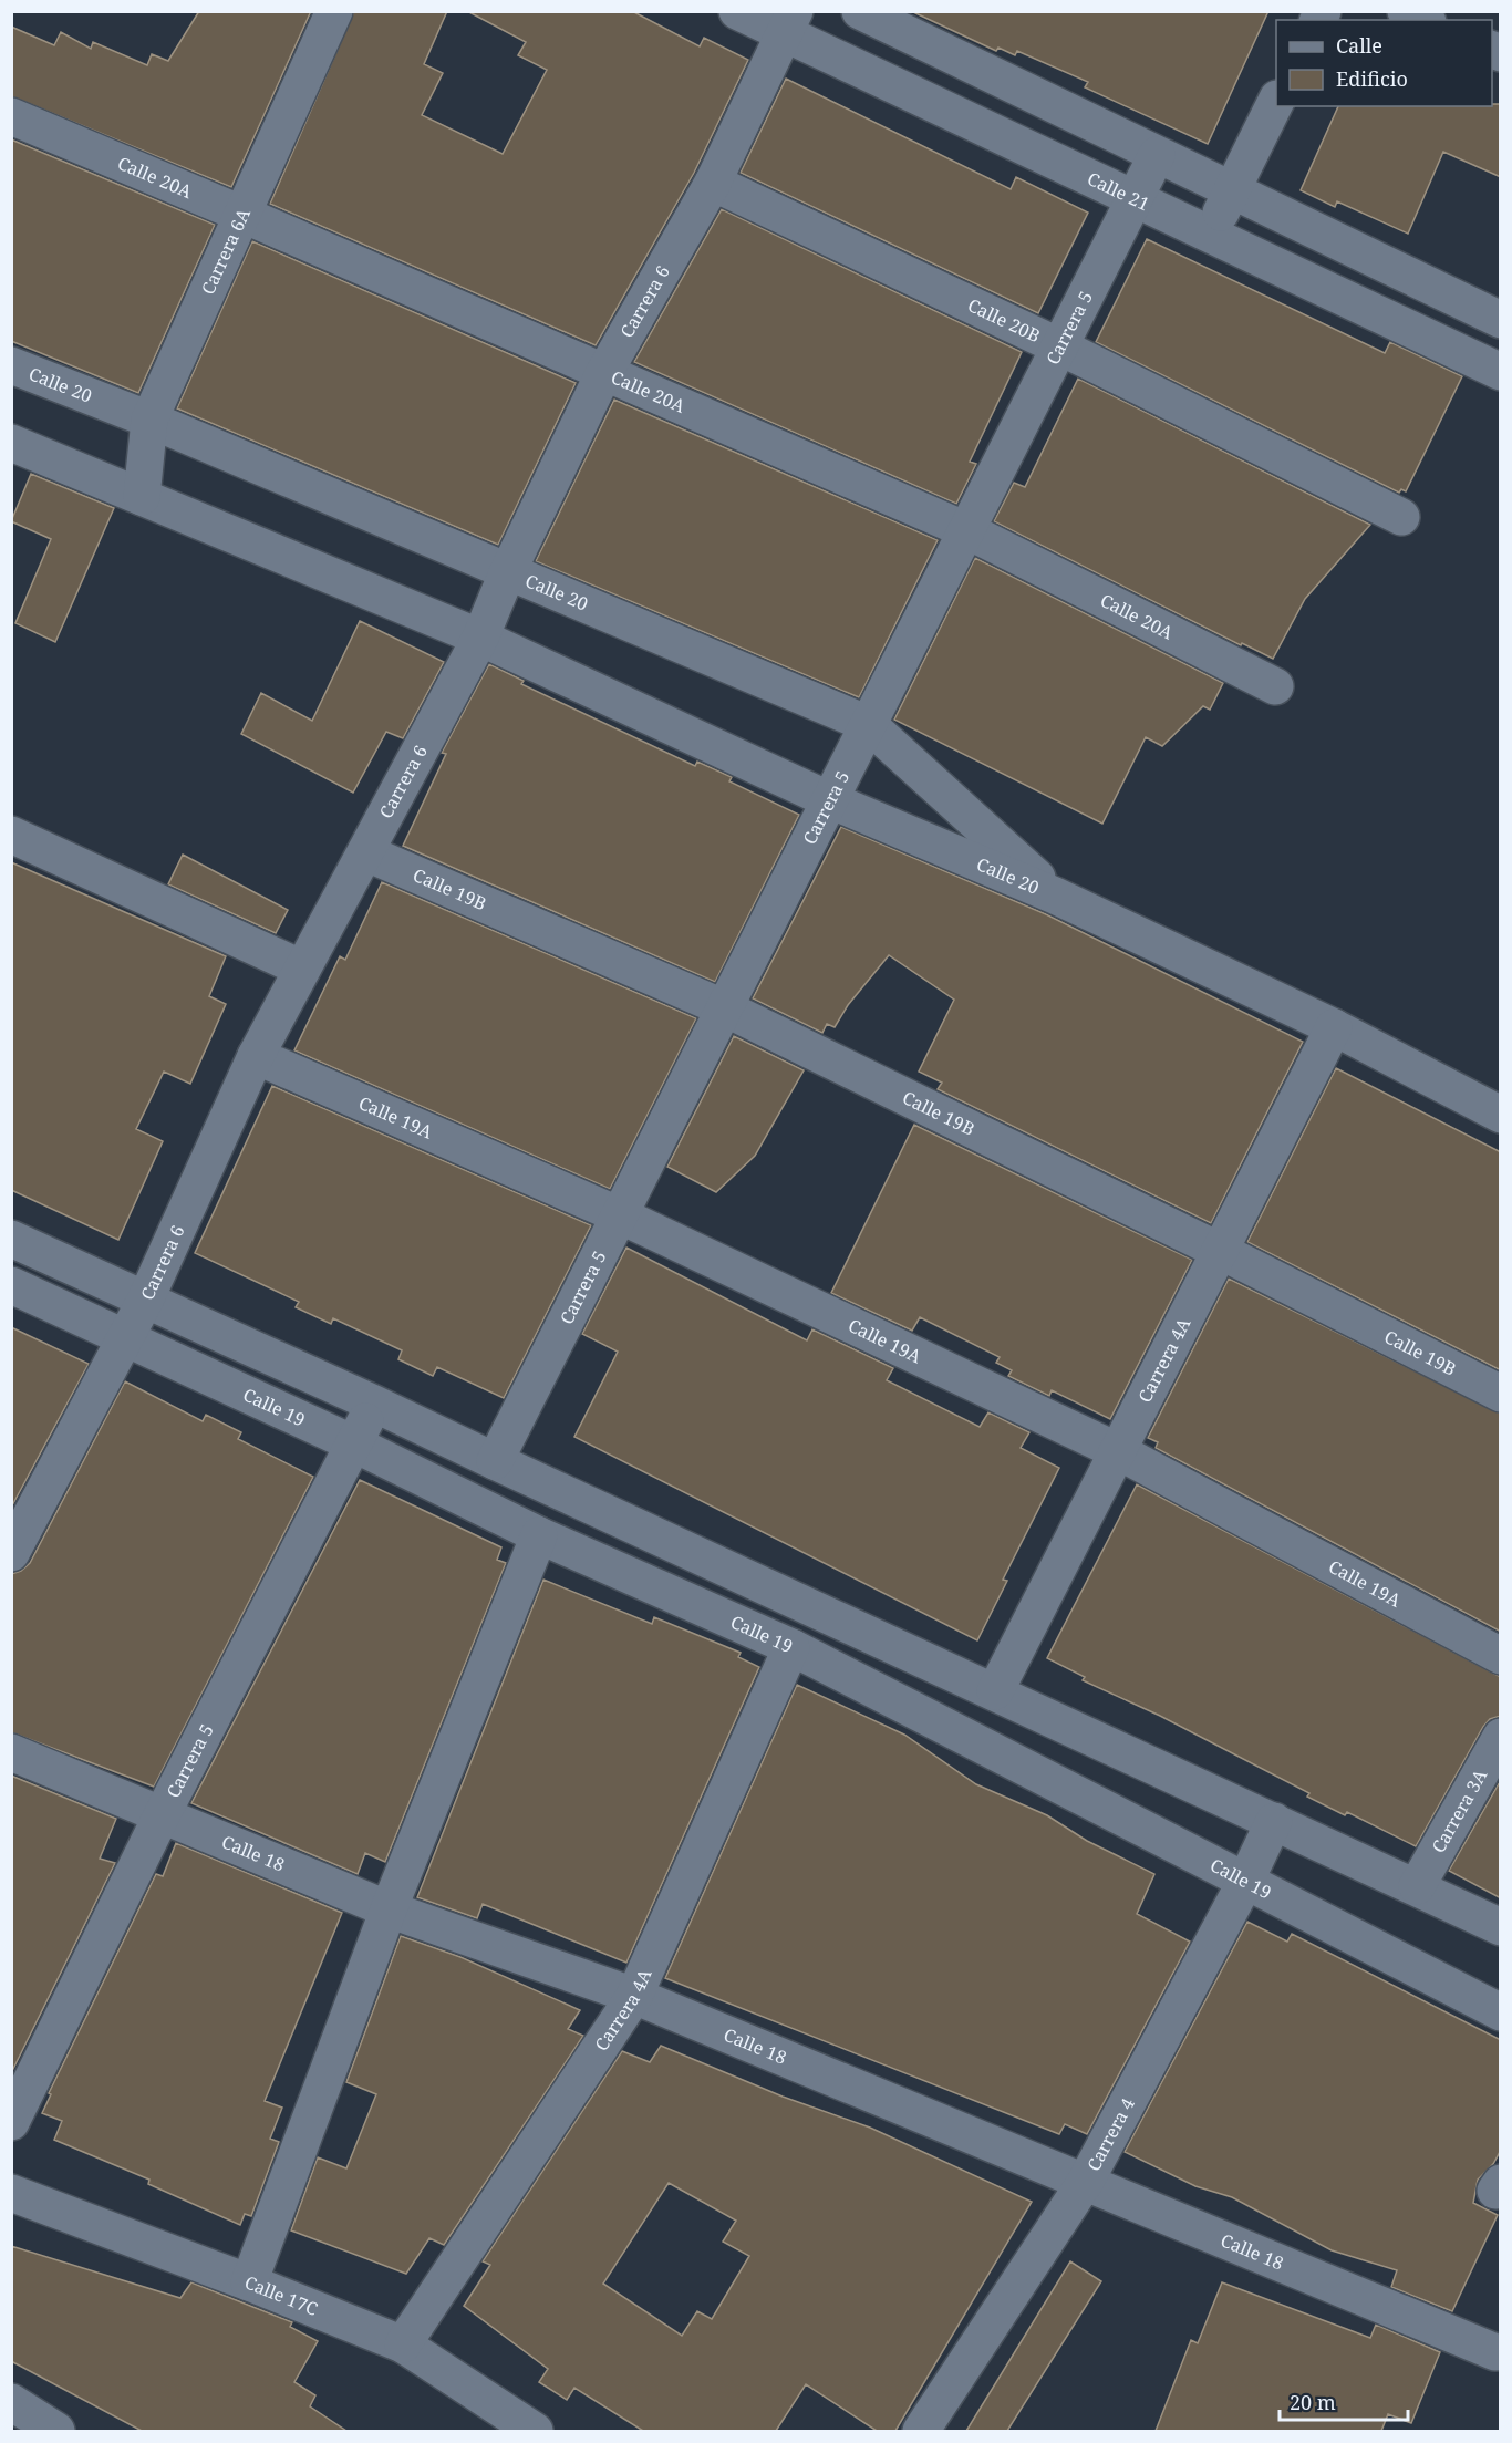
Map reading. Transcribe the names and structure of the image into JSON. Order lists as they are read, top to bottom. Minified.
{"streets":{"street":["Calle 20A","Calle 21","Carrera 6A","Carrera 6","Calle 20B","Carrera 5","Calle 20","Calle 19B","Calle 19A","Carrera 4A","Calle 19","Carrera 3A","Calle 18","Carrera 4","Calle 17C"]},"crossings":[["Calle 20A","Carrera 6A"],["Calle 20A","Carrera 6"],["Calle 20A","Carrera 5"],["Calle 21","Carrera 6"],["Calle 21","Carrera 5"],["Carrera 6A","Calle 20"],["Carrera 6","Calle 20B"],["Carrera 6","Calle 20"],["Carrera 6","Calle 19B"],["Carrera 6","Calle 19A"],["Carrera 6","Calle 19"],["Calle 20B","Carrera 5"],["Carrera 5","Calle 20"],["Carrera 5","Calle 19B"],["Carrera 5","Calle 19A"],["Carrera 5","Calle 19"],["Carrera 5","Calle 18"],["Calle 20","Carrera 4A"],["Calle 19B","Carrera 4A"],["Calle 19A","Carrera 4A"],["Carrera 4A","Calle 19"],["Carrera 4A","Calle 18"],["Carrera 4A","Calle 17C"],["Calle 19","Carrera 4"],["Calle 18","Carrera 4"]],"legend":["Calle","Edificio"],"scale_bar":"20 m"}
